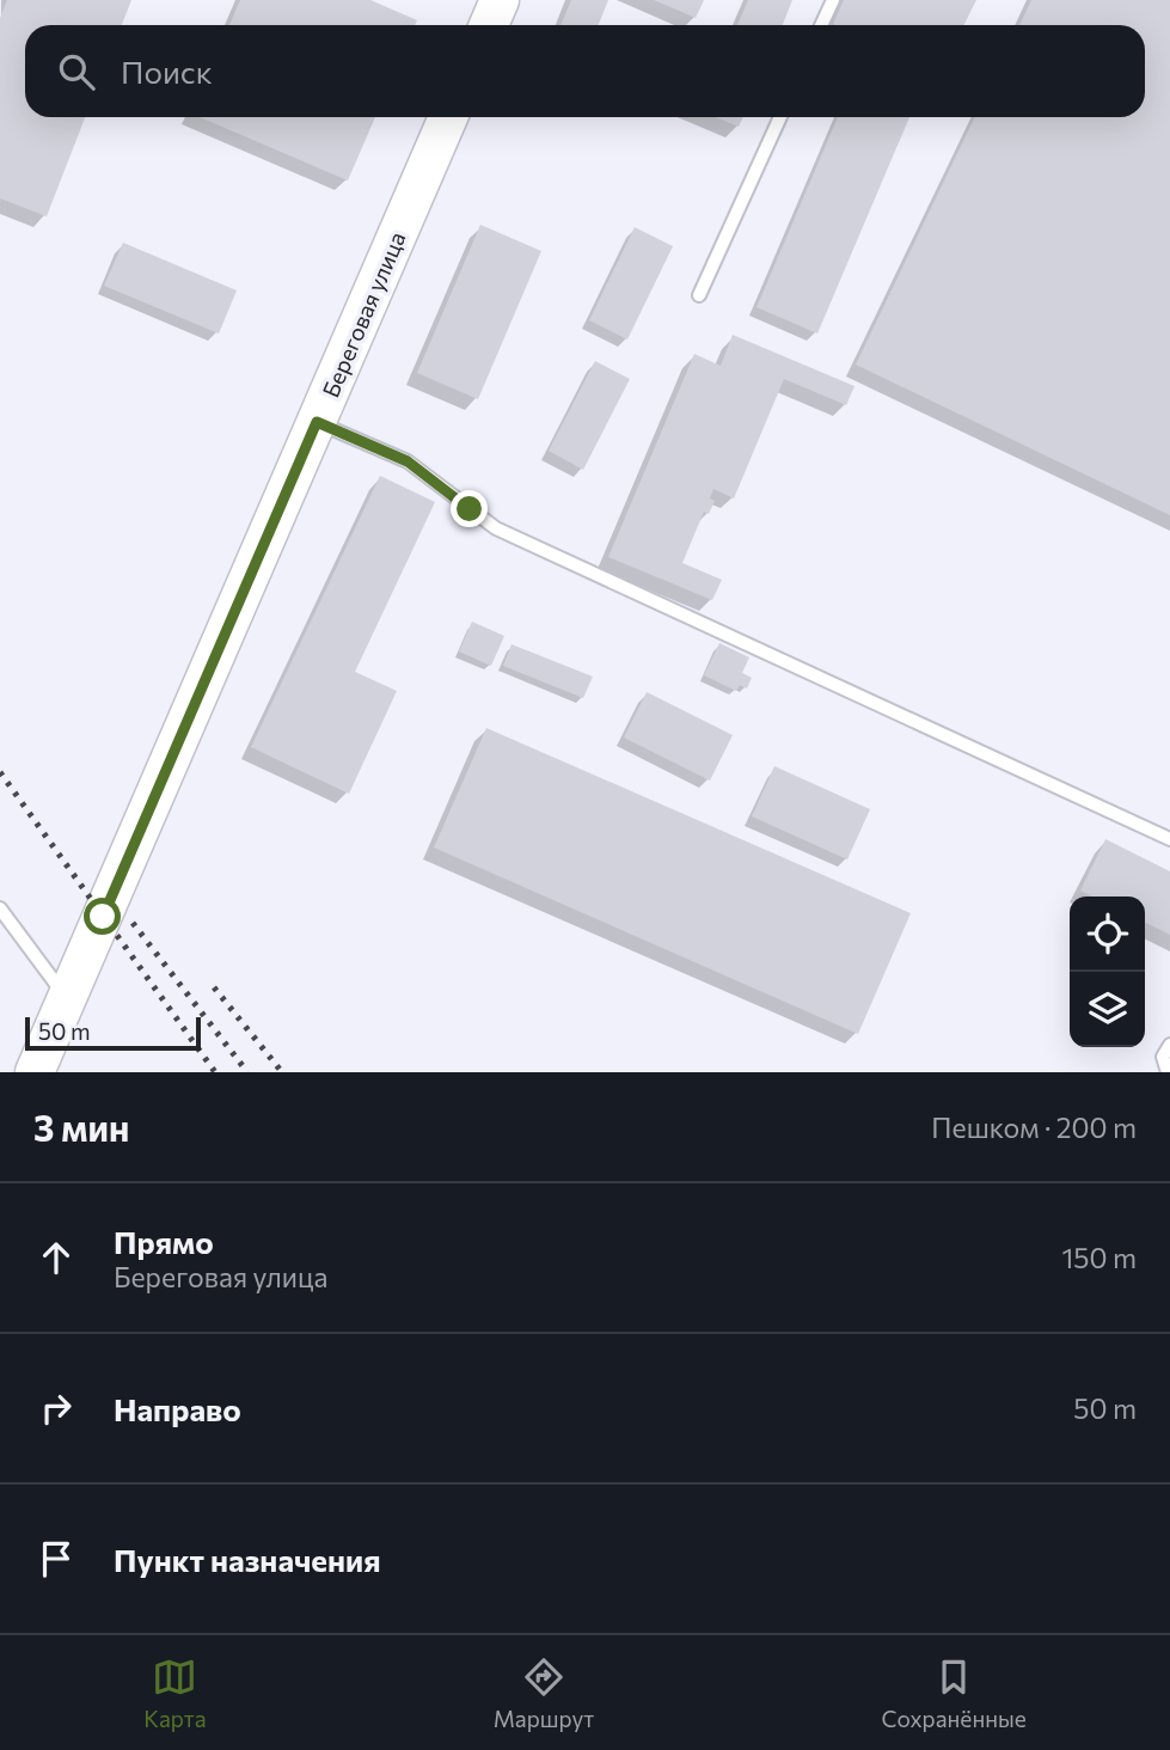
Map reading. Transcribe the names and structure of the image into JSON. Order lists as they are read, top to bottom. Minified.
{"streets":{"street":["Береговая улица"]},"scale_bar":"50 m","page":{"search":"Поиск","scale":"50 m","heading":["3 мин","Пешком · 200 m"],"list":[["Прямо","Береговая улица","150 m"],["Направо","50 m"],"Пункт назначения"],"nav":["Карта","Маршрут","Сохранённые"]}}
